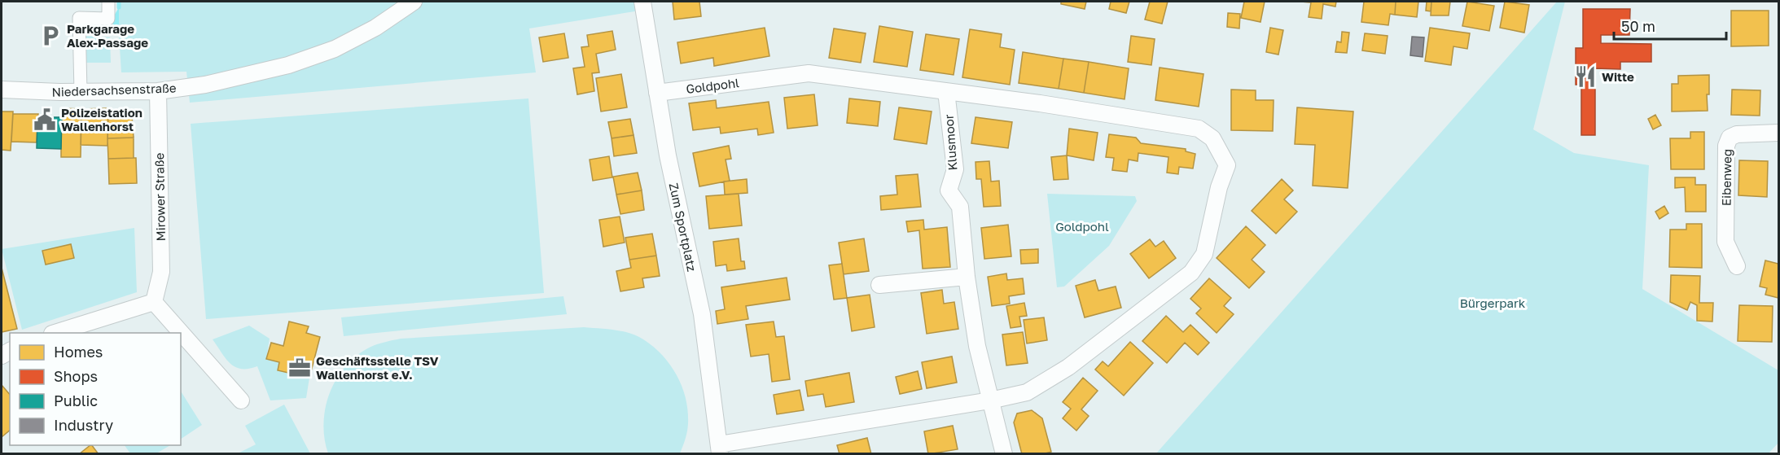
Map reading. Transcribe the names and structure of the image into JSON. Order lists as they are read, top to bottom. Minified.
{"streets":{"street":["Goldpohl","Niedersachsenstraße","Klusmoor","Eibenweg","Mirower Straße","Zum Sportplatz"]},"crossings":[["Goldpohl","Klusmoor"],["Goldpohl","Zum Sportplatz"],["Niedersachsenstraße","Mirower Straße"]],"parks":["Goldpohl","Bürgerpark"],"places":{"parking":["Parkgarage Alex-Passage"],"restaurant":["Witte"],"public building":["Polizeistation Wallenhorst"],"office":["Geschäftsstelle TSV Wallenhorst e.V."]},"legend":["Homes","Shops","Public","Industry"],"scale_bar":"50 m"}
